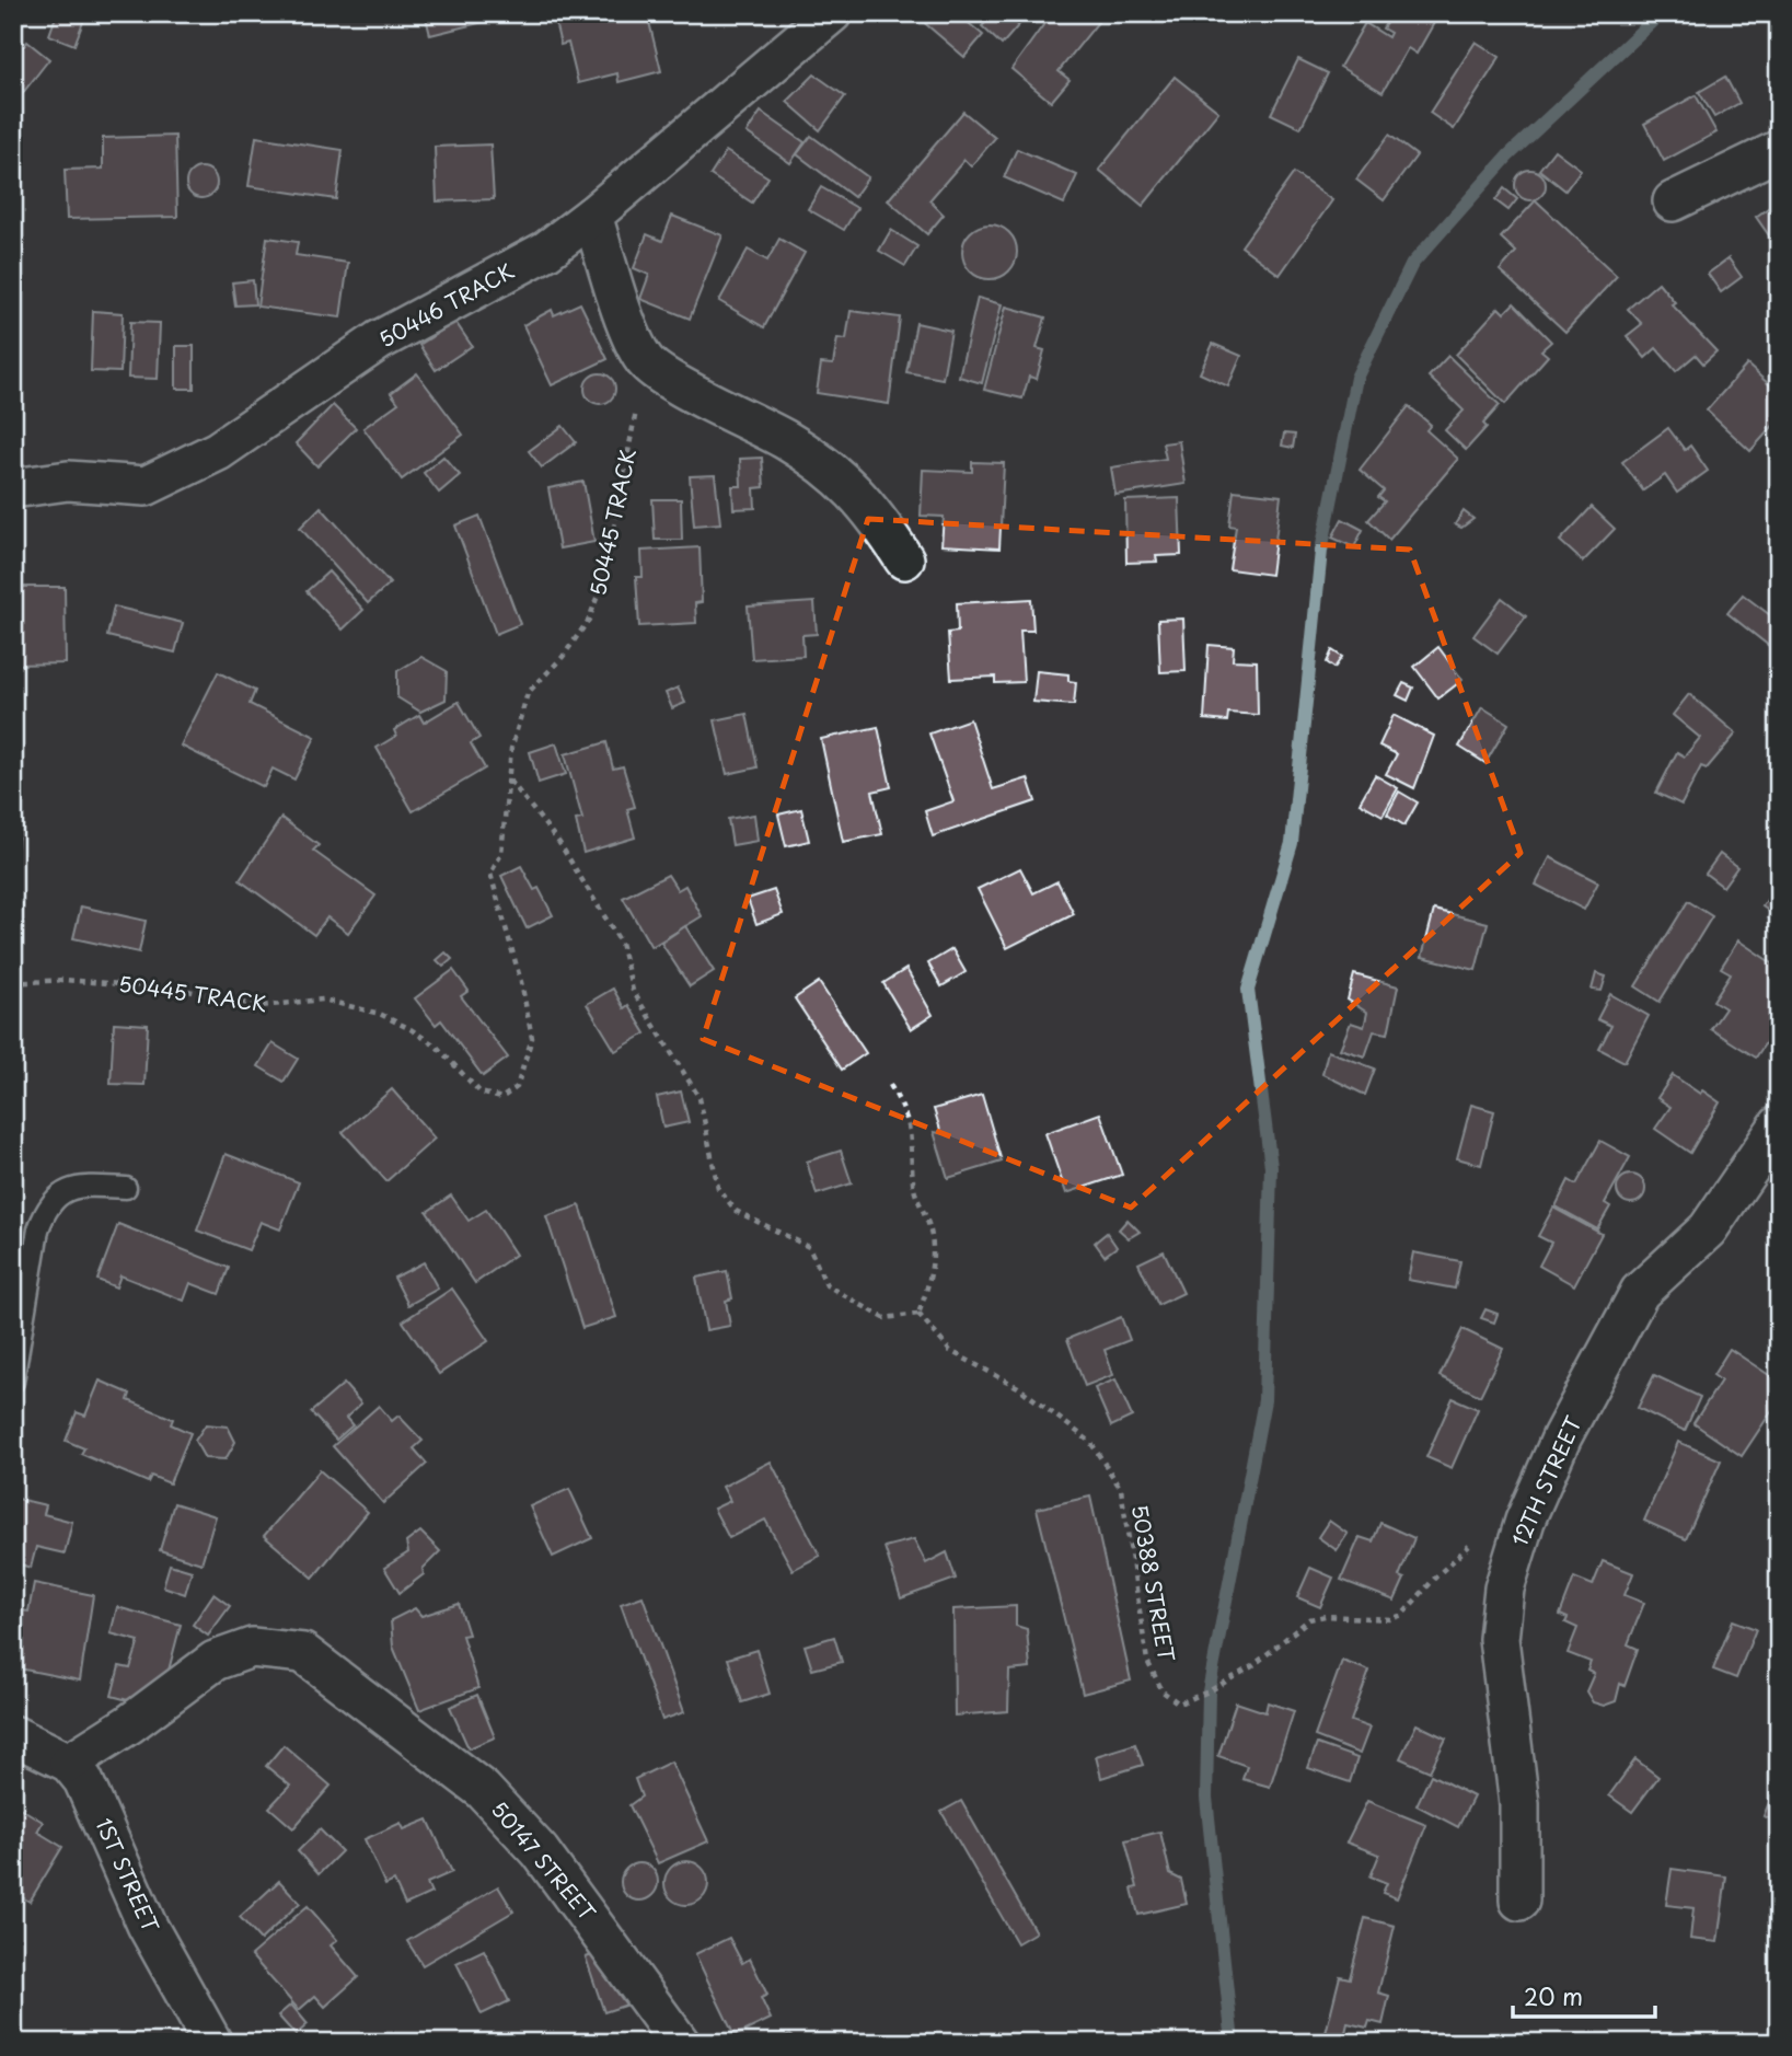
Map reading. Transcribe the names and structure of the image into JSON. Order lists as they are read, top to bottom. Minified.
{"streets":{"street":["50446 TRACK","12TH STREET","50147 STREET","1ST STREET"],"path":["50445 TRACK","50388 STREET"]},"crossings":[["12TH STREET","50388 STREET"],["50147 STREET","1ST STREET"]],"scale_bar":"20 m"}
